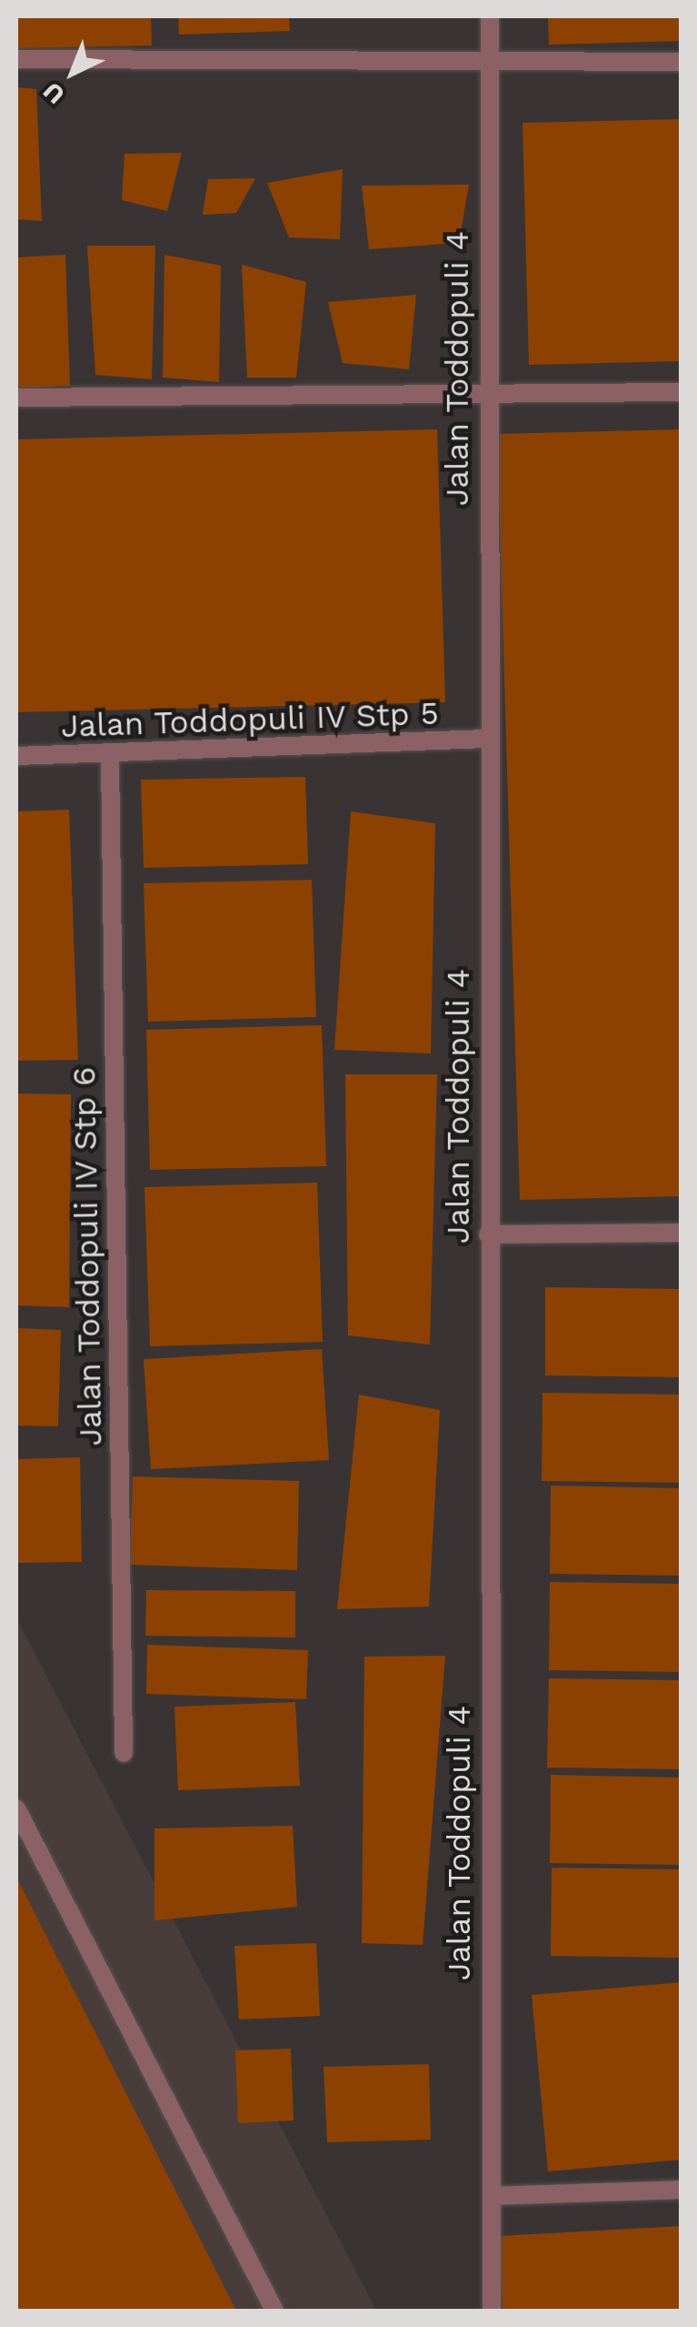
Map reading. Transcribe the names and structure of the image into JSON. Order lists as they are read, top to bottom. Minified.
{"streets":{"street":["Jalan Toddopuli 4","Jalan Toddopuli IV Stp 5","Jalan Toddopuli IV Stp 6"]},"crossings":[["Jalan Toddopuli 4","Jalan Toddopuli IV Stp 5"],["Jalan Toddopuli IV Stp 5","Jalan Toddopuli IV Stp 6"]],"north":"bottom left"}
